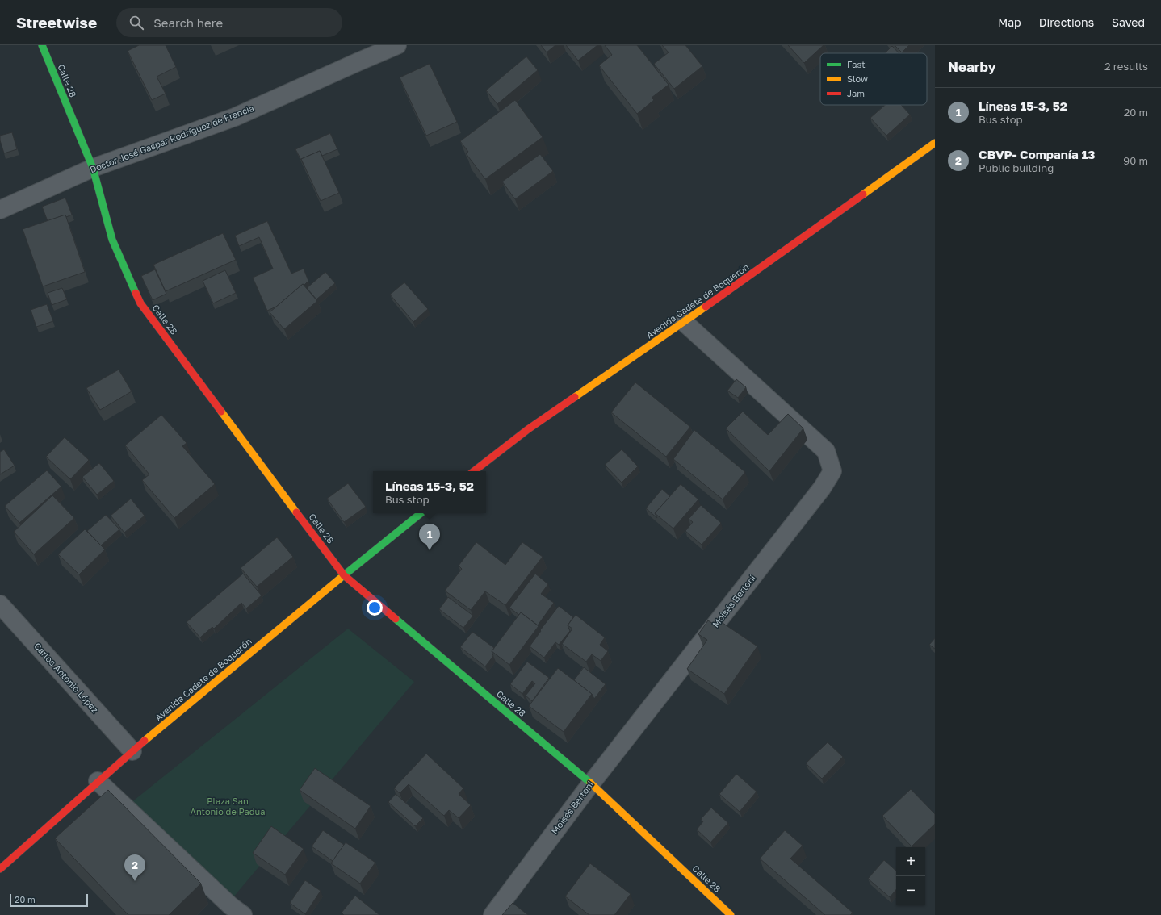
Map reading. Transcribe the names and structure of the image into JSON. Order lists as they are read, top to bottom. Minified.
{"streets":{"main road":["Calle 28","Avenida Cadete de Boquerón"],"street":["Doctor José Gaspar Rodríguez de Francia","Moisés Bertoni","Carlos Antonio López"]},"crossings":[["Calle 28","Doctor José Gaspar Rodríguez de Francia"],["Calle 28","Avenida Cadete de Boquerón"],["Calle 28","Moisés Bertoni"],["Avenida Cadete de Boquerón","Moisés Bertoni"],["Avenida Cadete de Boquerón","Carlos Antonio López"]],"parks":["Plaza San Antonio de Padua"],"legend":["Fast","Slow","Jam"],"scale_bar":"20 m","page":{"header":"Streetwise","search":"Search here","nav":["Map","Directions","Saved"],"heading":["Nearby","2 results"],"list":[{"mark":"1","name":"Líneas 15-3, 52","note":"Bus stop","value":"20 m"},{"mark":"2","name":"CBVP- Companía 13","note":"Public building","value":"90 m"}],"popup":["Líneas 15-3, 52","Bus stop"],"pins":["1","2"],"map_buttons":["+","−"],"scale":"20 m"}}
